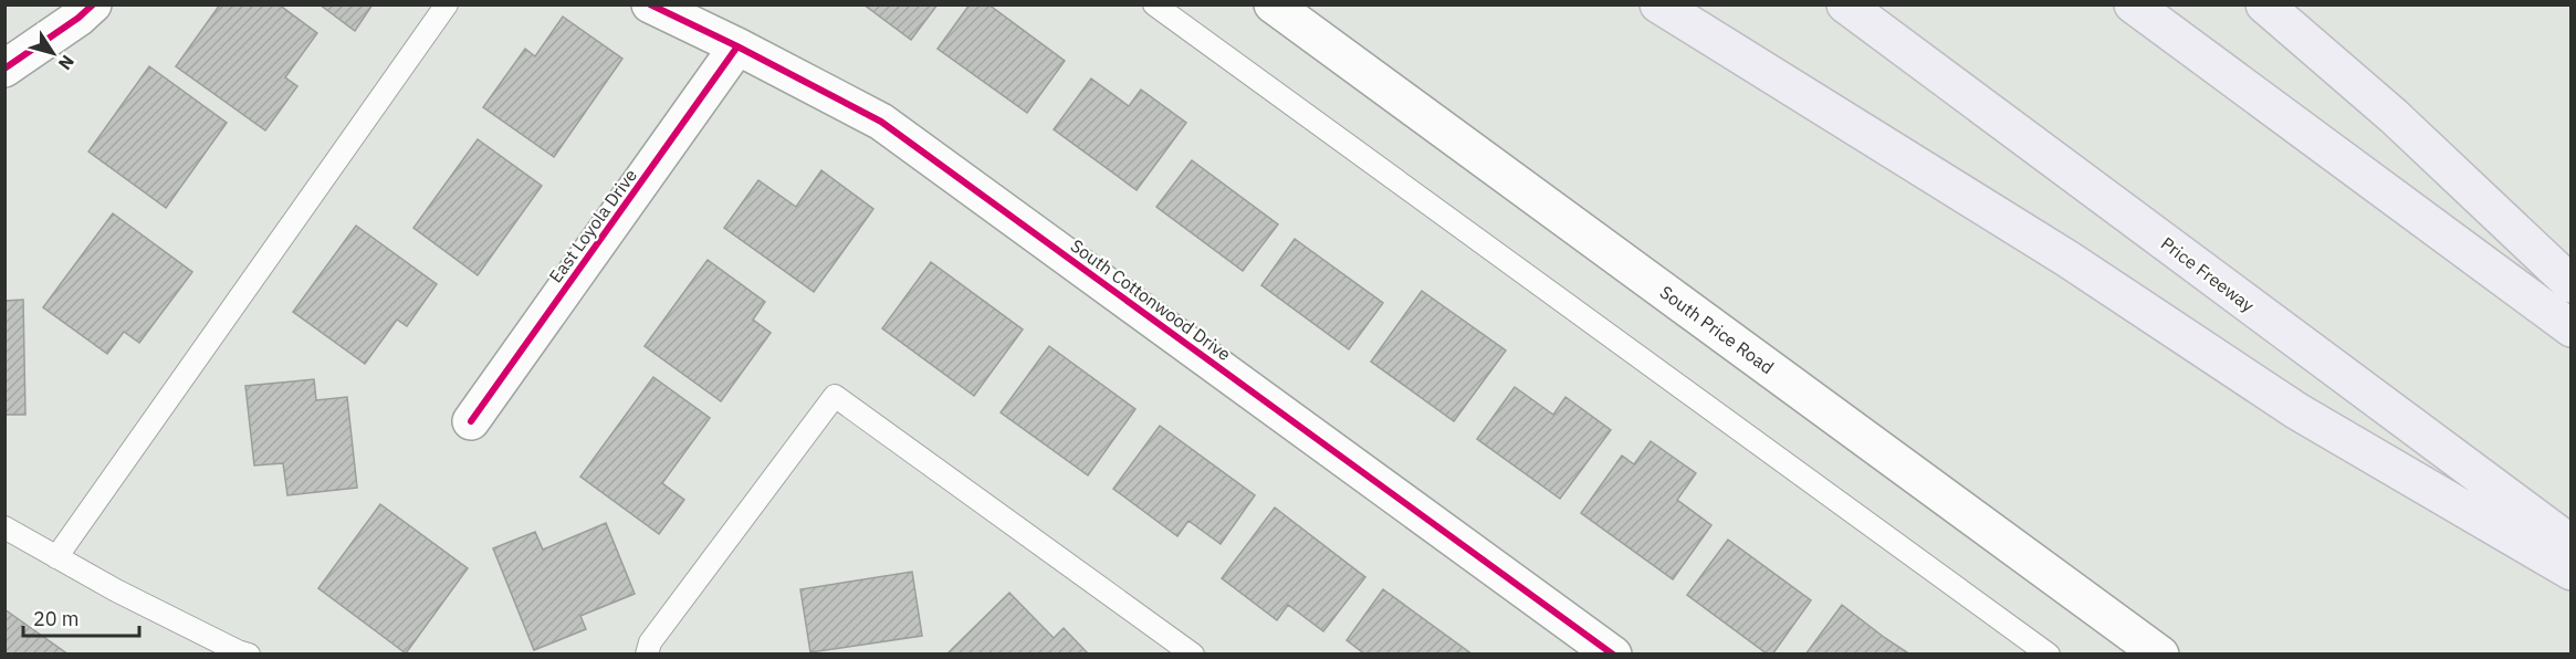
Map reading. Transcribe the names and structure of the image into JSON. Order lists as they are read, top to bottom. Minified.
{"streets":{"highway":["Price Freeway"],"street":["East Loyola Drive","South Cottonwood Drive","South Price Road"]},"crossings":[["East Loyola Drive","South Cottonwood Drive"]],"scale_bar":"20 m","north":"bottom right"}
